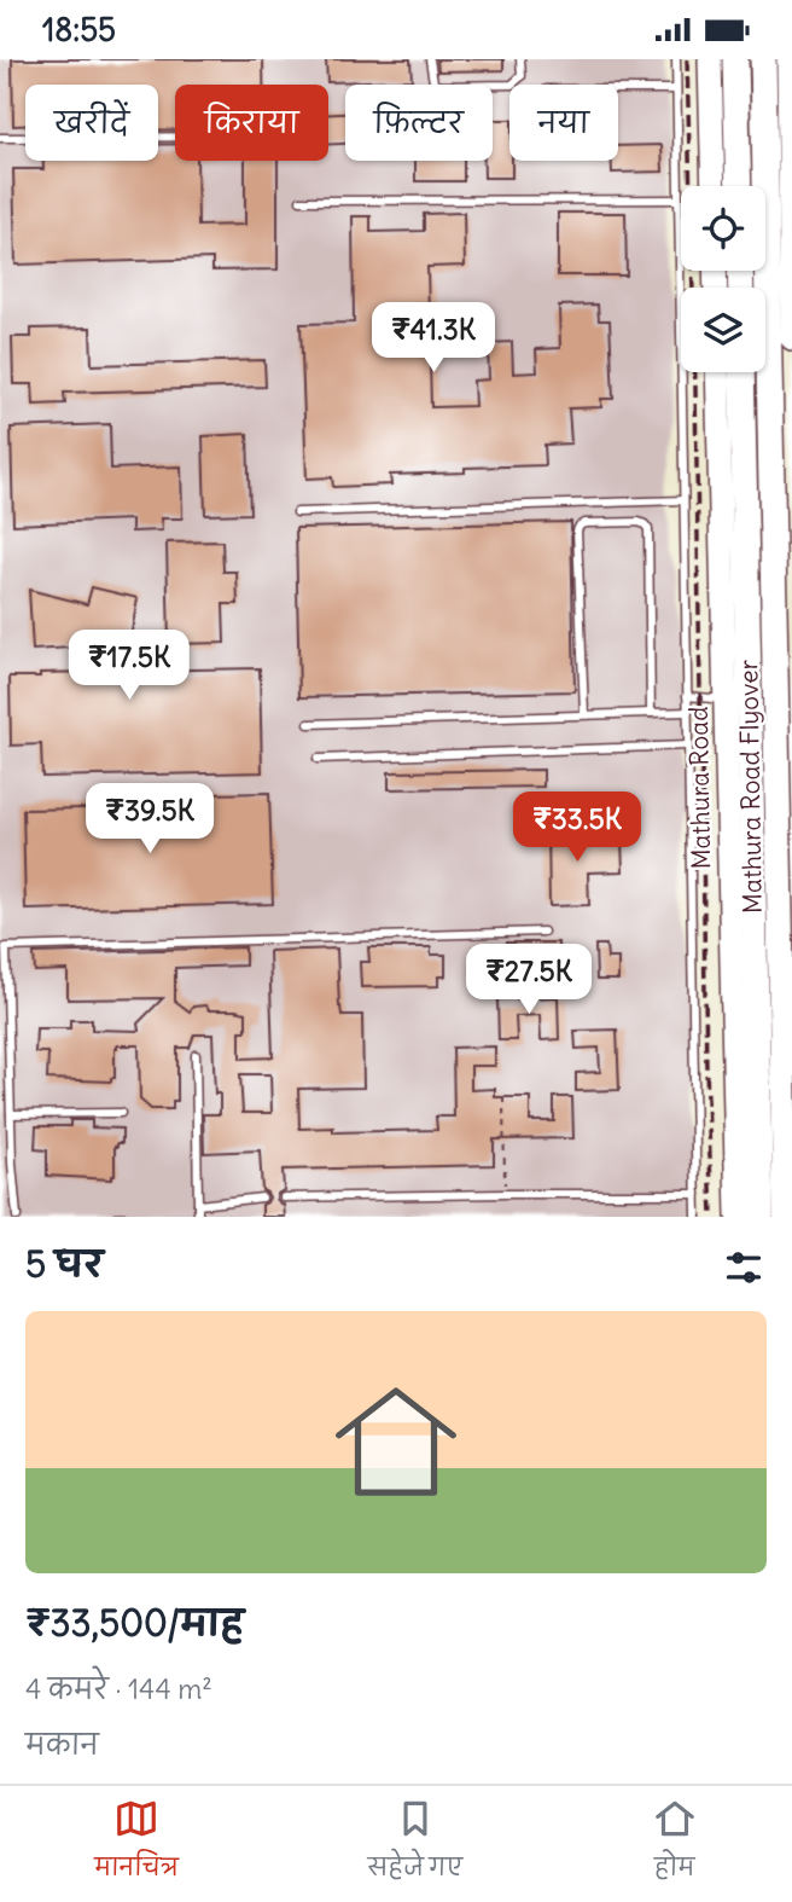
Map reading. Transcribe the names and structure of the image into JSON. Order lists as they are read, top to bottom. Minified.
{"streets":{"highway":["Mathura Road Flyover"],"main road":["Mathura Road"]},"page":{"status":"18:55","chip":["खरीदें","किराया","फ़िल्टर","नया"],"price":["₹41.3K","₹17.5K","₹39.5K","₹33.5K","₹27.5K"],"heading":"5 घर","list":[{"name":"₹33,500/माह","note":"4 कमरे · 144 m² · मकान"}],"tabs":["मानचित्र","सहेजे गए","होम"]}}
